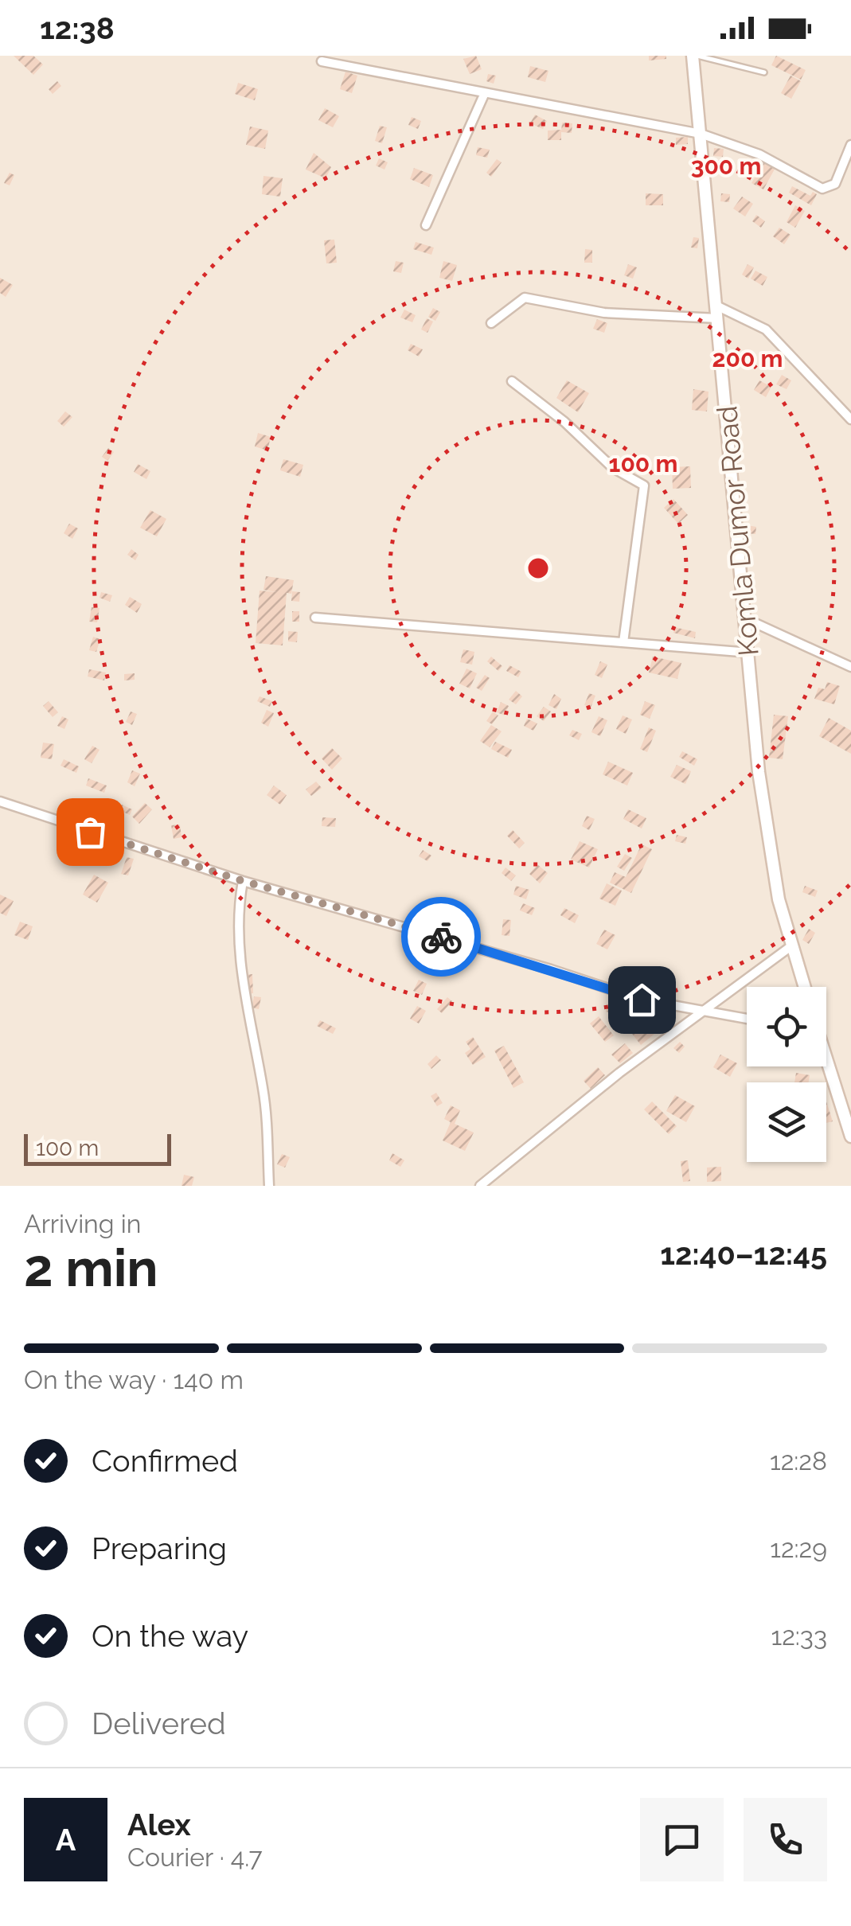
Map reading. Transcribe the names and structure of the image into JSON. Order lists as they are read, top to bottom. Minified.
{"streets":{"street":["Komla Dumor Road"]},"scale_bar":"100 m","page":{"status":"12:38","scale":"100 m","heading":["2 min","Arriving in","12:40–12:45"],"panel":["Alex","Courier · 4.7"],"bar":"On the way · 140 m","list":[["Confirmed","12:28"],["Preparing","12:29"],["On the way","12:33"],"Delivered"],"round":"A"},"rings":["300 m","200 m","100 m"]}
